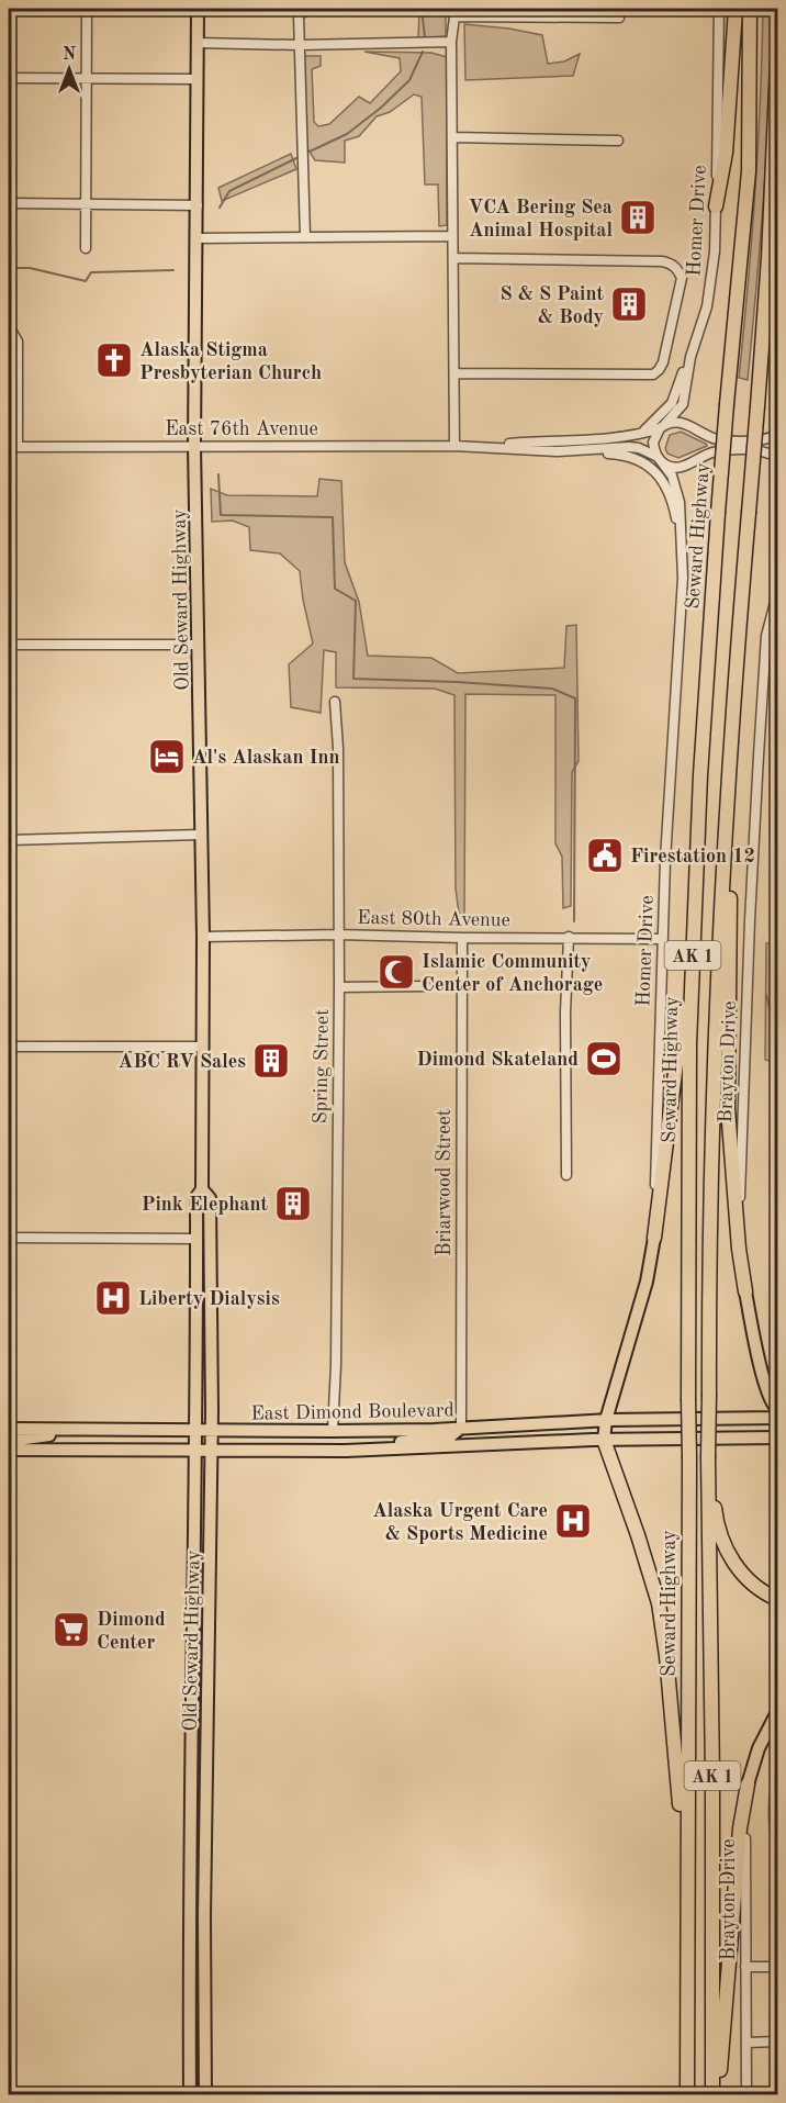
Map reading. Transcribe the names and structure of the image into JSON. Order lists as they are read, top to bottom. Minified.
{"streets":{"highway":["Seward Highway","AK 1"],"main road":["Homer Drive","Old Seward Highway","Brayton Drive","East Dimond Boulevard"],"street":["East 76th Avenue","East 80th Avenue","Spring Street","Briarwood Street"]},"crossings":[["Homer Drive","East 76th Avenue"],["Homer Drive","East 80th Avenue"],["Homer Drive","East Dimond Boulevard"],["East 76th Avenue","Old Seward Highway"],["Old Seward Highway","East 80th Avenue"],["Old Seward Highway","East Dimond Boulevard"],["East 80th Avenue","Spring Street"],["East 80th Avenue","Briarwood Street"],["Spring Street","East Dimond Boulevard"],["Briarwood Street","East Dimond Boulevard"]],"places":{"building":["VCA Bering Sea Animal Hospital","S & S Paint & Body","ABC RV Sales","Pink Elephant"],"church":["Alaska Stigma Presbyterian Church"],"hotel":["Al's Alaskan Inn"],"public building":["Firestation 12"],"mosque":["Islamic Community Center of Anchorage"],"sports":["Dimond Skateland"],"hospital":["Liberty Dialysis","Alaska Urgent Care & Sports Medicine"],"supermarket":["Dimond Center"]},"north":"top"}
